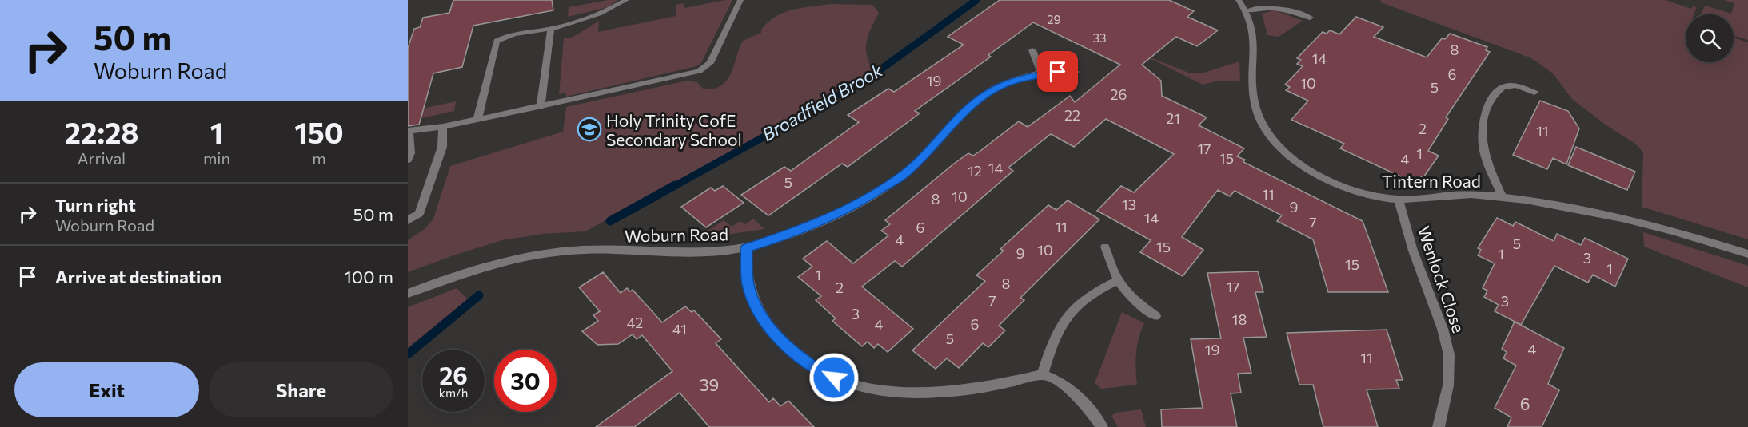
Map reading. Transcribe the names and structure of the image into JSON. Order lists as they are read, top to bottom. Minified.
{"streets":{"street":["Tintern Road","Woburn Road","Wenlock Close"]},"crossings":[["Tintern Road","Wenlock Close"]],"water":["Broadfield Brook"],"places":{"school or university":["Holy Trinity CofE Secondary School"]},"house_numbers":["29","33","8","14","6","19","10","5","26","22","21","2","11","17","1","15","4","14","12","5","11","10","8","13","9","14","7","11","6","4","5","15","10","9","1","3","15","1","1","8","17","2","7","3","3","18","42","4","6","41","5","4","19","11","39","6"],"page":{"turn":["50 m","Woburn Road"],"eta":["22:28","Arrival","1","min","150","m"],"list":[{"name":"Turn right","note":"Woburn Road","value":"50 m"},{"name":"Arrive at destination","value":"100 m"}],"speed":"26 km/h","limit":"30","buttons":["Exit","Share"]}}
